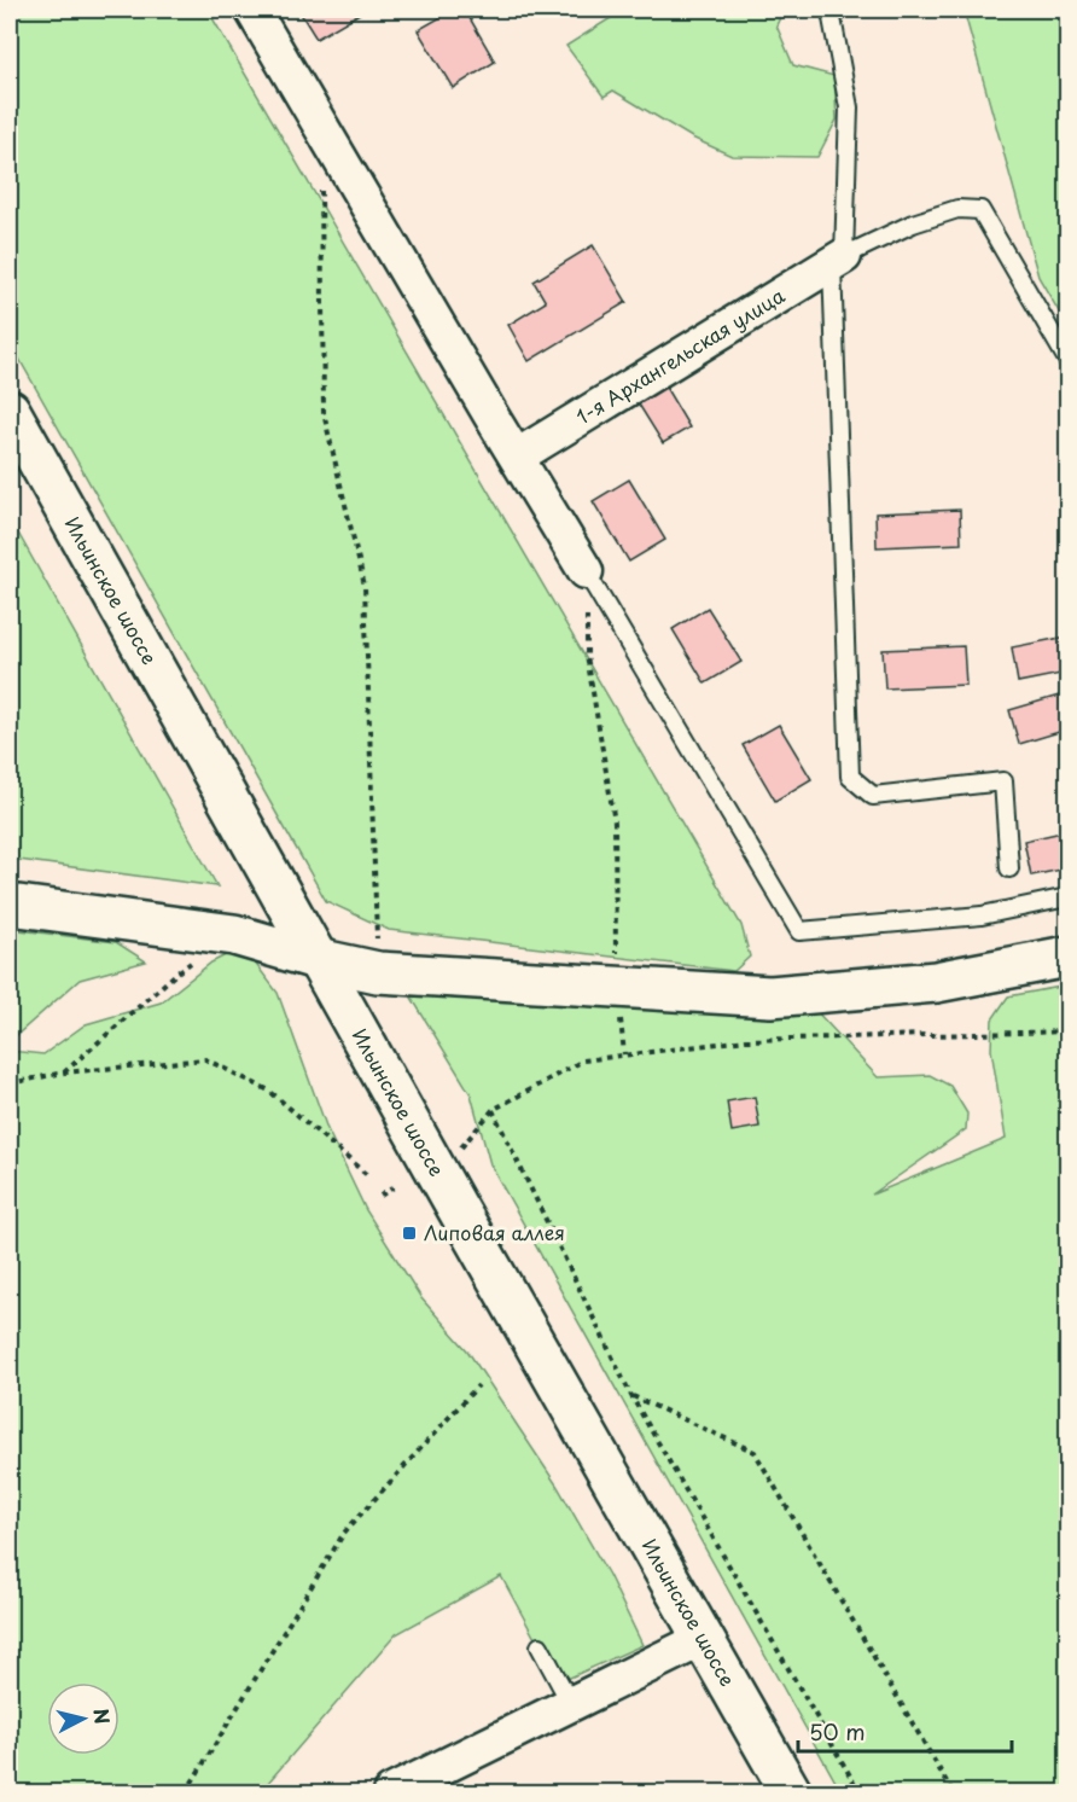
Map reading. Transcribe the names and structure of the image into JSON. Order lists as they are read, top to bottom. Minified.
{"streets":{"main road":["Ильинское шоссе"],"street":["1-я Архангельская улица"]},"places":{"transit":["Липовая аллея"]},"scale_bar":"50 m","north":"right"}
